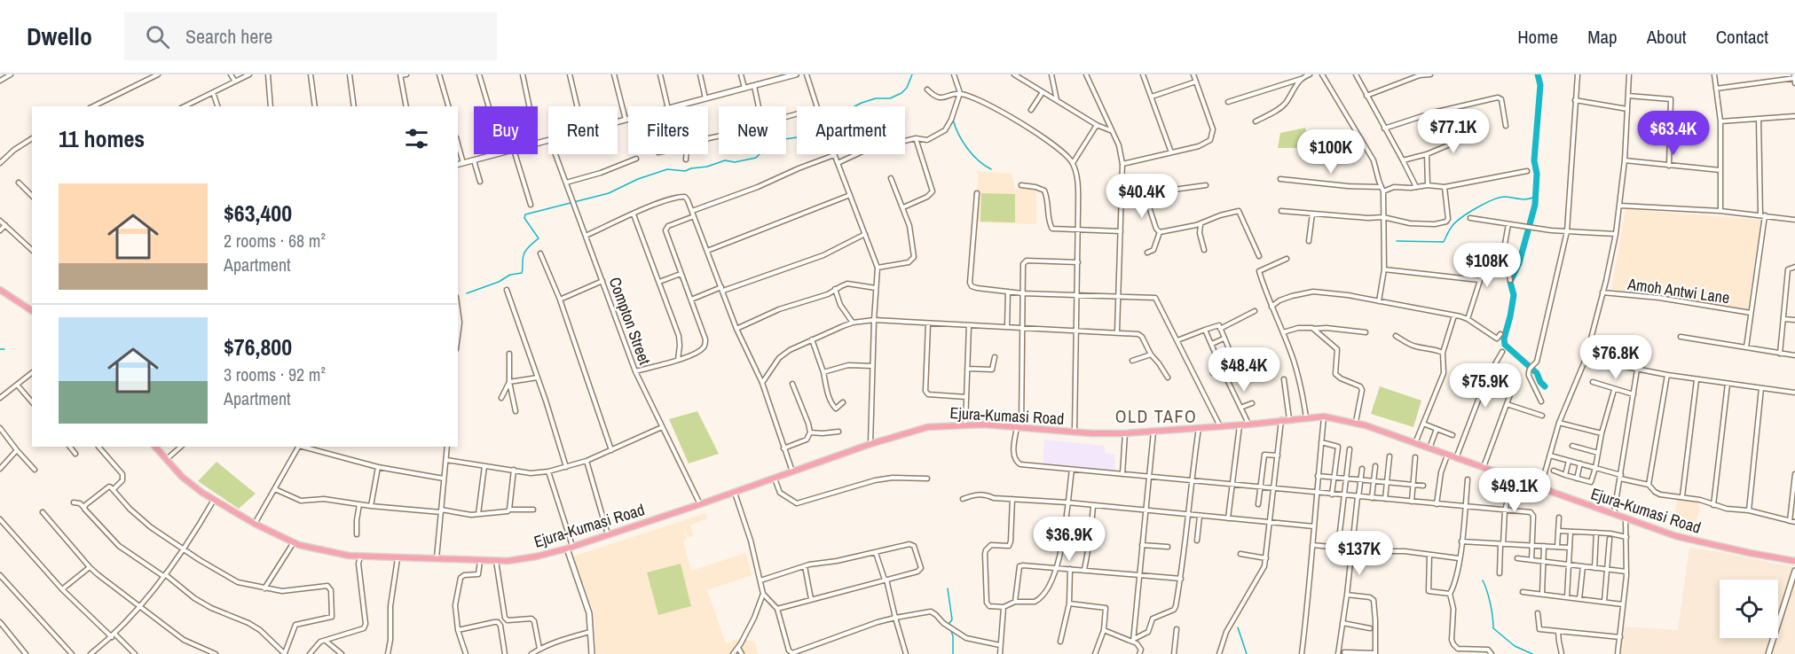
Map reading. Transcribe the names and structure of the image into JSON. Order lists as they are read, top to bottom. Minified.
{"streets":{"main road":["Ejura-Kumasi Road"],"street":["Amoh Antwi Lane","Compton Street"]},"crossings":[["Compton Street","Ejura-Kumasi Road"]],"districts":["OLD TAFO"],"page":{"header":"Dwello","search":"Search here","nav":["Home","Map","About","Contact"],"chip":["Buy","Rent","Filters","New","Apartment"],"heading":"11 homes","price":["$77.1K","$63.4K","$100K","$40.4K","$108K","$76.8K","$48.4K","$75.9K","$49.1K","$36.9K","$137K"],"list":[{"name":"$63,400","note":"2 rooms · 68 m² · Apartment"},{"name":"$76,800","note":"3 rooms · 92 m² · Apartment"}]}}
